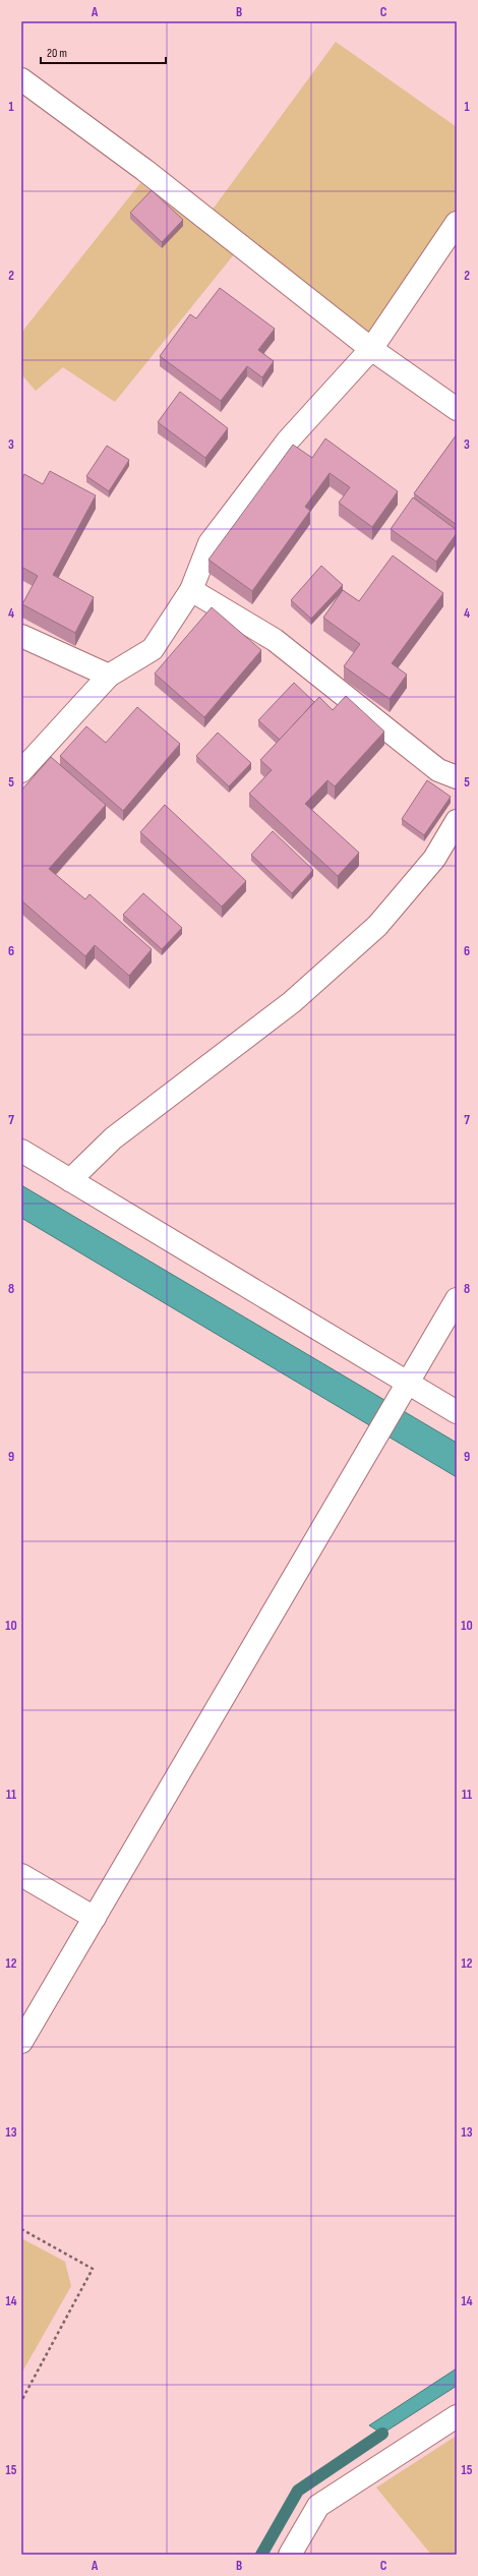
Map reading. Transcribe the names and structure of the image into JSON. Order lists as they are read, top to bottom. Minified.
{"scale_bar":"20 m","grid":{"columns":["A","B","C"],"rows":["1","2","3","4","5","6","7","8","9","10","11","12","13","14","15"]}}
